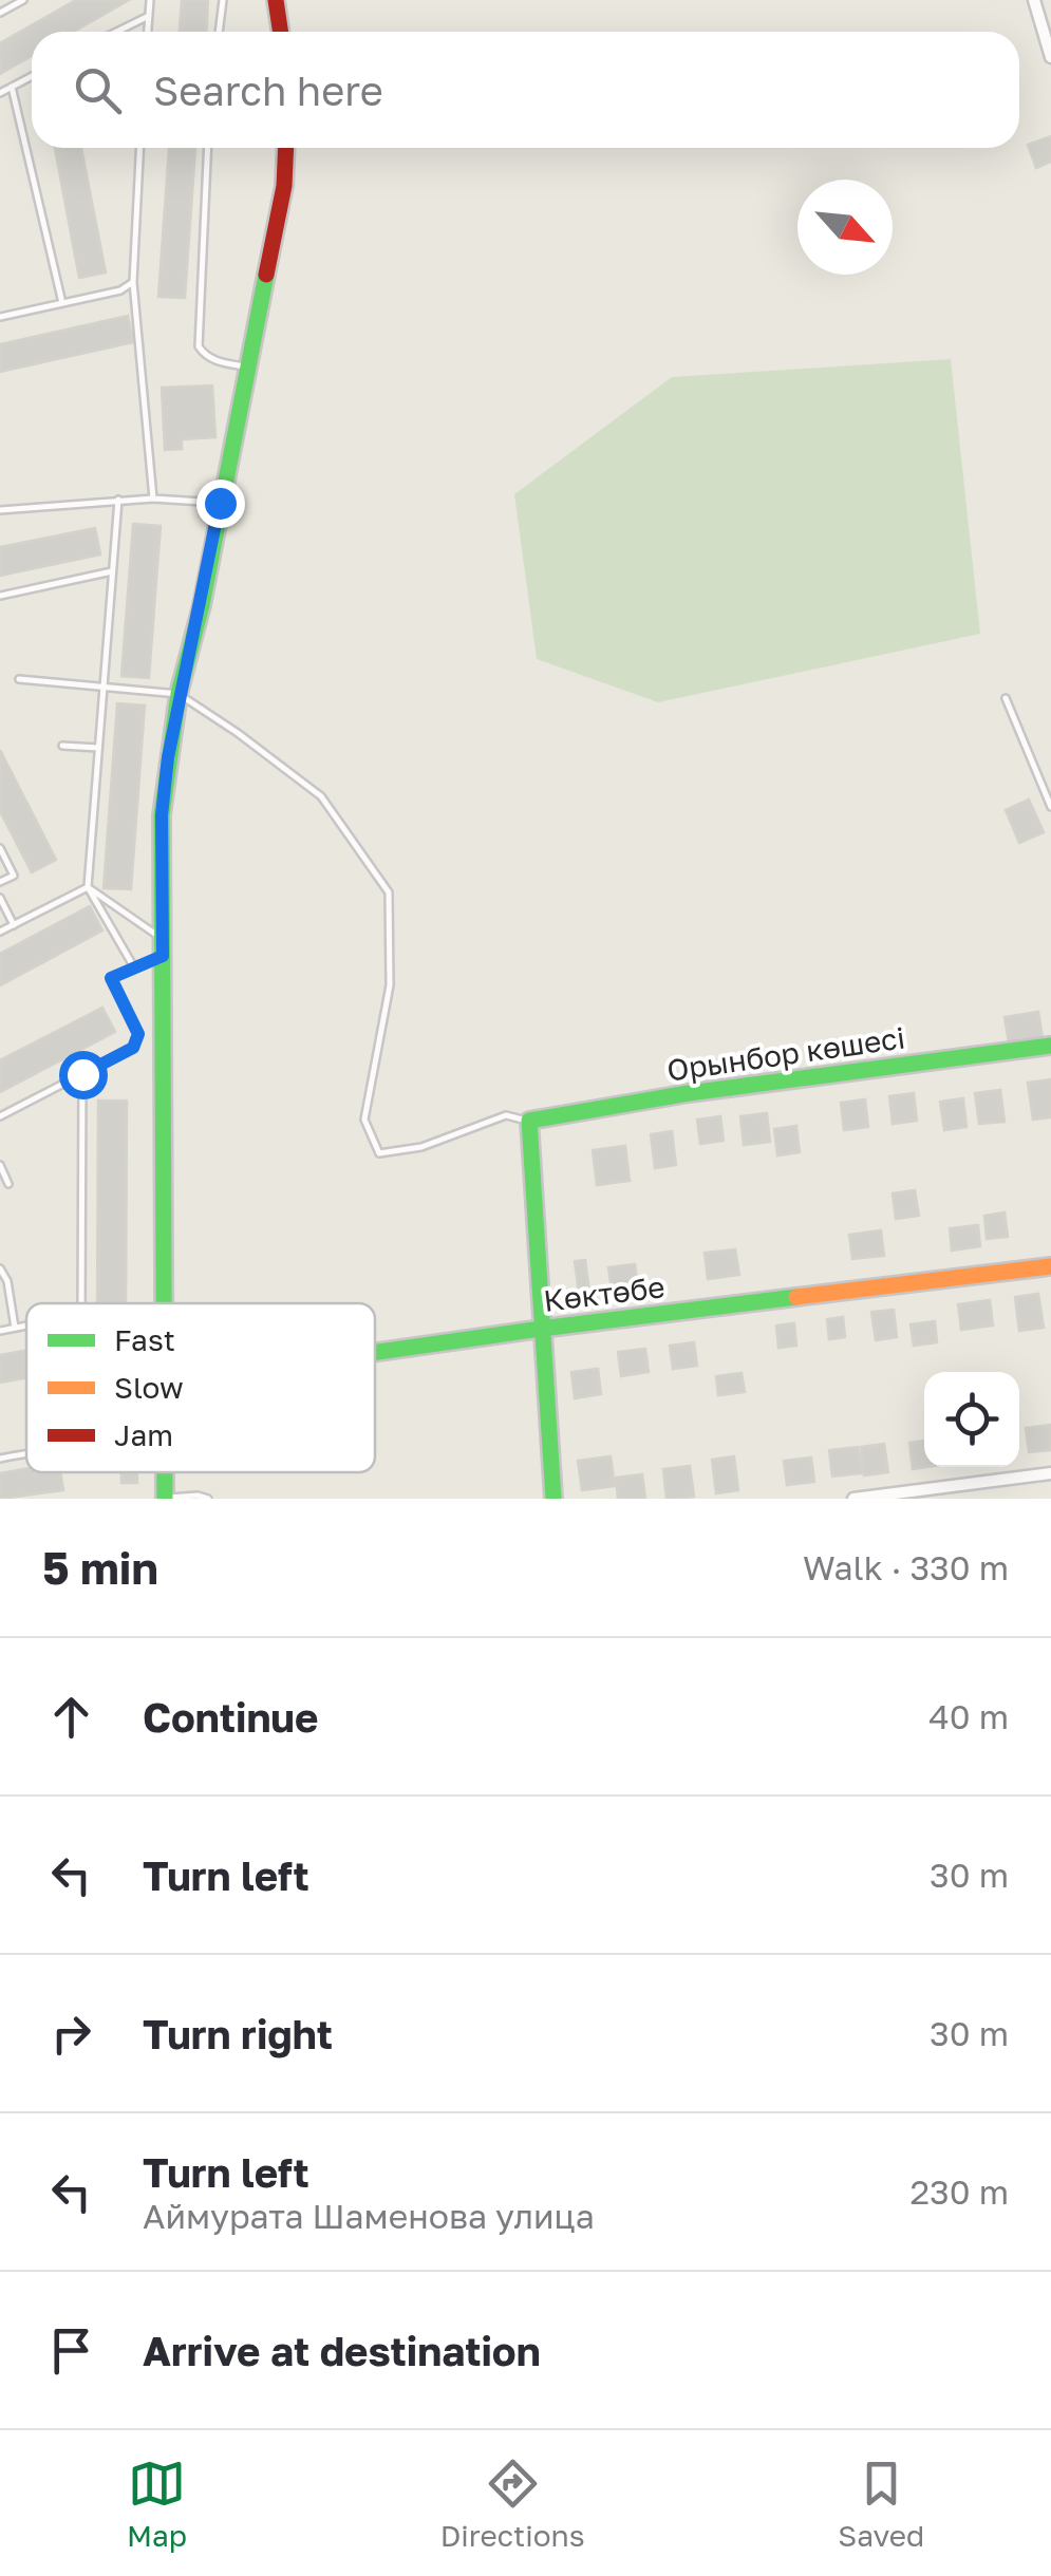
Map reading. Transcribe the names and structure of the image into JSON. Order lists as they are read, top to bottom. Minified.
{"streets":{"street":["Орынбор көшесі","Көктөбе"]},"legend":["Fast","Slow","Jam"],"north":"bottom right","page":{"search":"Search here","heading":["5 min","Walk · 330 m"],"list":[["Continue","40 m"],["Turn left","30 m"],["Turn right","30 m"],["Turn left","Аймурата Шаменова улица","230 m"],"Arrive at destination"],"nav":["Map","Directions","Saved"]}}
